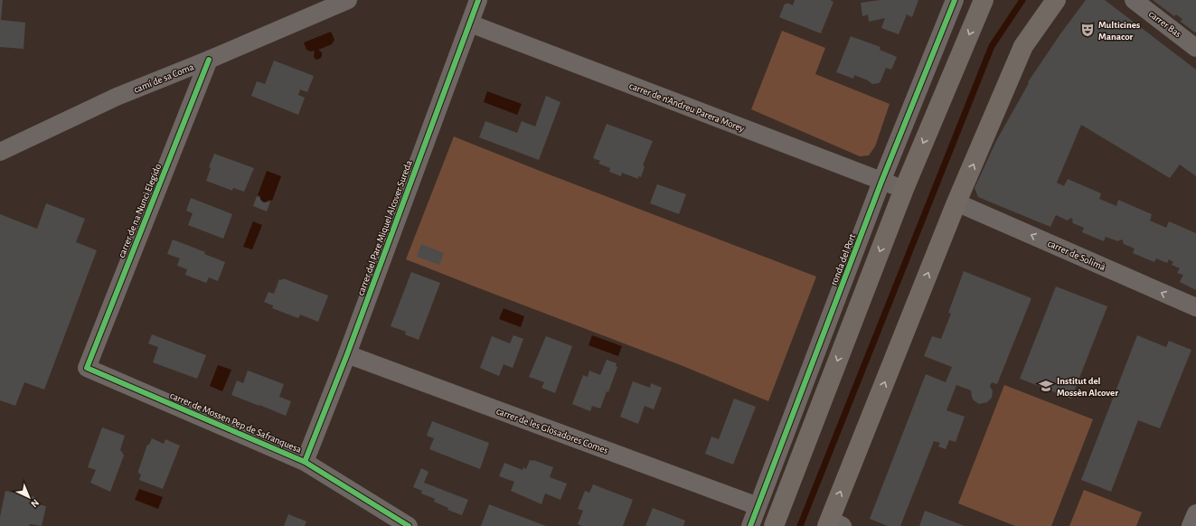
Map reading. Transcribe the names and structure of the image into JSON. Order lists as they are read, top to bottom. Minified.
{"streets":{"street":["carrer Bas","camí de sa Coma","carrer de n'Andreu Parera Morey","carrer de na Nunci Elegido","carrer del Pare Miquel Alcover Sureda","carrer de Solimà","ronda del Port","carrer de Mossen Pep de Safranquesa","carrer de les Glosadores Comes"]},"crossings":[["camí de sa Coma","carrer de na Nunci Elegido"],["carrer de n'Andreu Parera Morey","carrer del Pare Miquel Alcover Sureda"],["carrer de n'Andreu Parera Morey","ronda del Port"],["carrer de na Nunci Elegido","carrer de Mossen Pep de Safranquesa"],["carrer del Pare Miquel Alcover Sureda","carrer de Mossen Pep de Safranquesa"],["carrer del Pare Miquel Alcover Sureda","carrer de les Glosadores Comes"],["ronda del Port","carrer de les Glosadores Comes"]],"one_way":["carrer de Solimà"],"places":{"theatre":["Multicines Manacor"],"school or university":["Institut del Mossèn Alcover"]},"north":"bottom right"}
